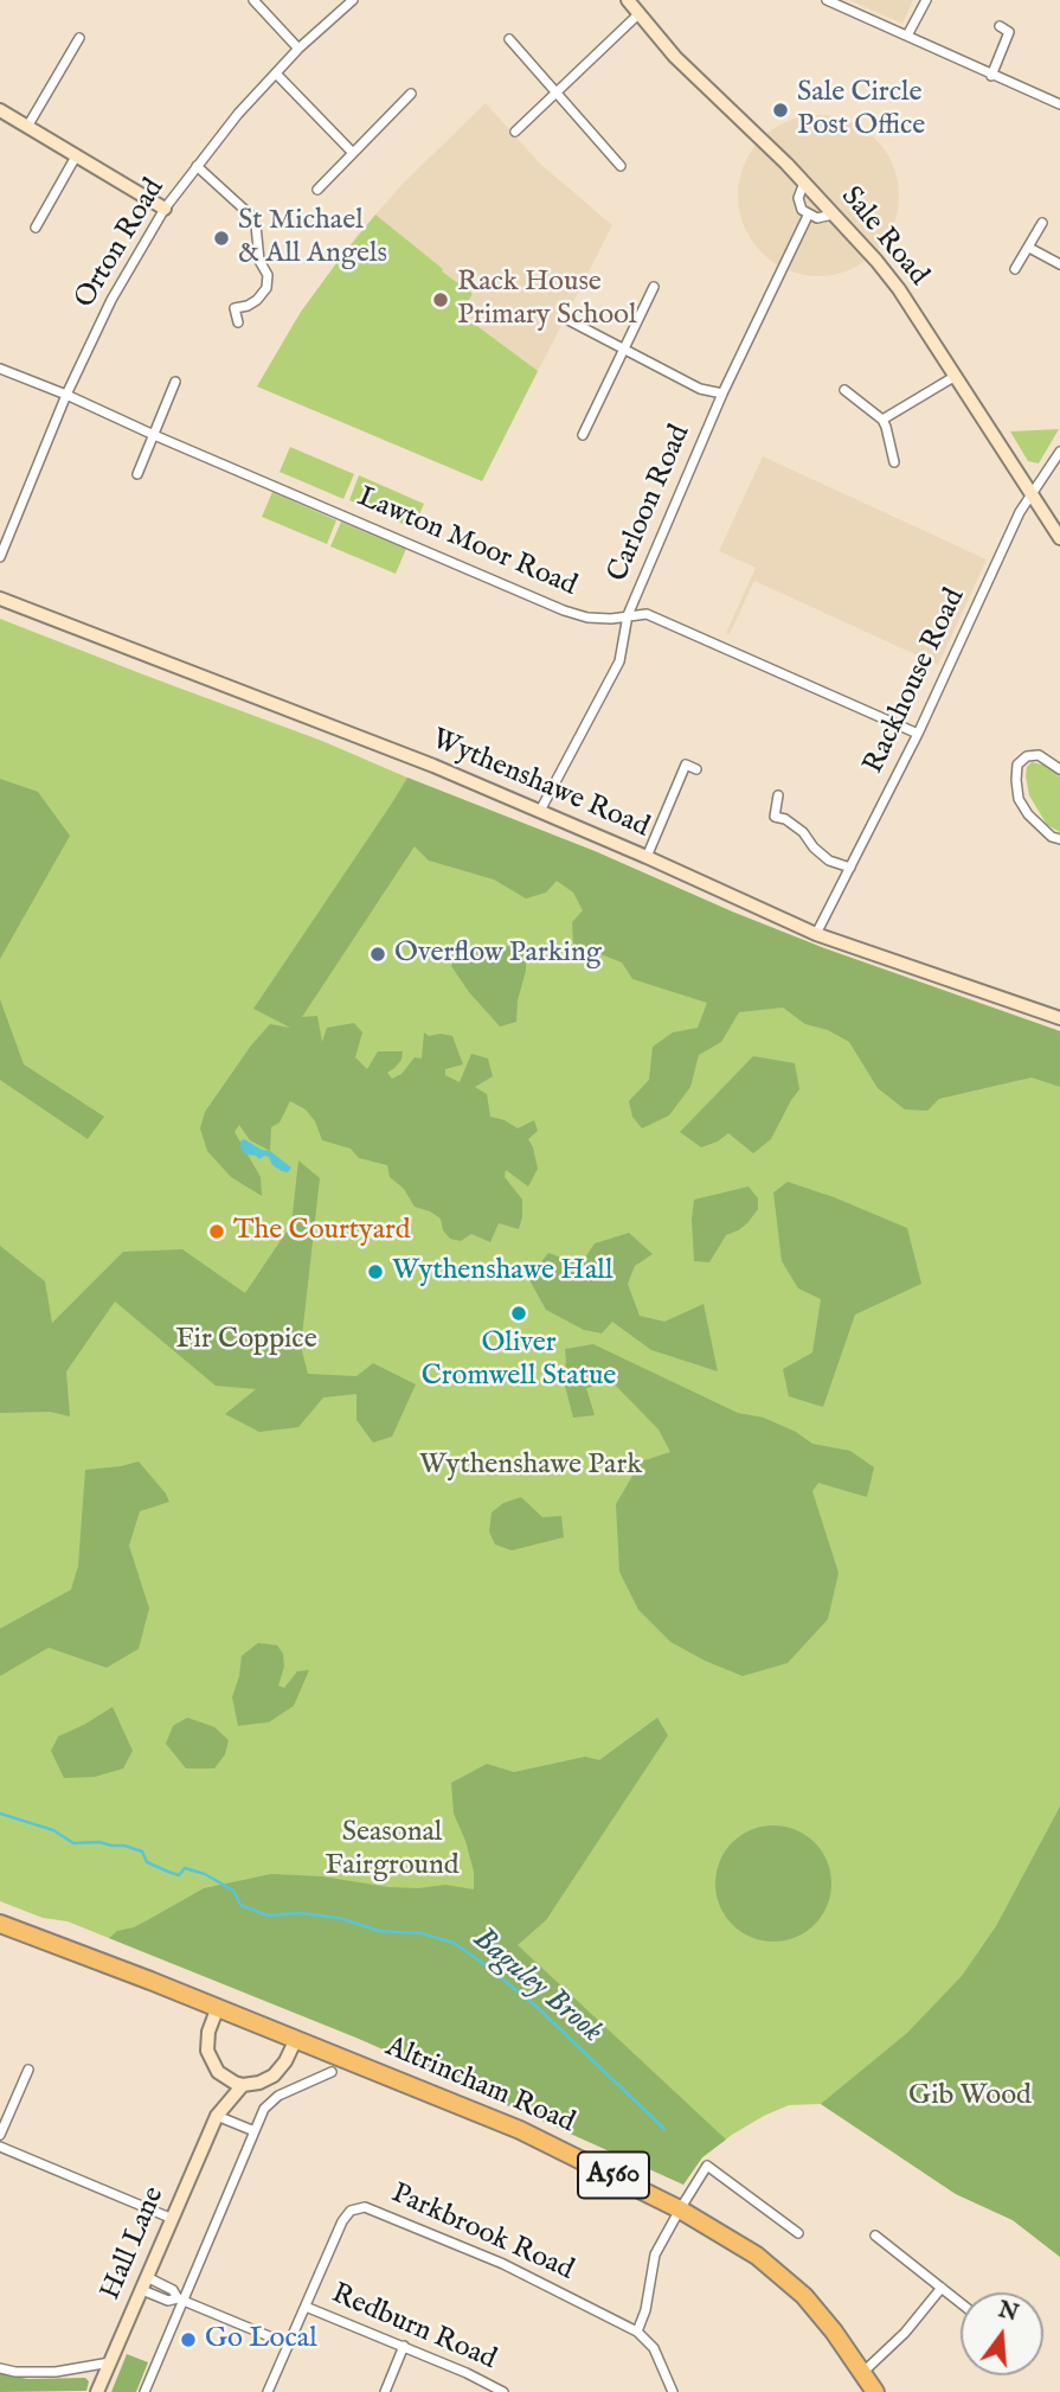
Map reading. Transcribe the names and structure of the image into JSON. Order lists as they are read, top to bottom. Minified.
{"streets":{"highway":["Altrincham Road","A560"],"main road":["Sale Road","Wythenshawe Road","Hall Lane"],"street":["Orton Road","Carloon Road","Lawton Moor Road","Rackhouse Road","Parkbrook Road","Redburn Road"]},"crossings":[["Sale Road","Rackhouse Road"],["Orton Road","Lawton Moor Road"],["Carloon Road","Lawton Moor Road"],["Carloon Road","Wythenshawe Road"],["Lawton Moor Road","Rackhouse Road"],["Rackhouse Road","Wythenshawe Road"],["Altrincham Road","Hall Lane"],["Parkbrook Road","Redburn Road"]],"water":["Baguley Brook"],"parks":["Fir Coppice","Wythenshawe Park","Seasonal Fairground","Gib Wood"],"places":["Sale Circle Post Office","St Michael & All Angels","Rack House Primary School","Overflow Parking","The Courtyard","Wythenshawe Hall","Oliver Cromwell Statue","Go Local"],"north":"top"}
